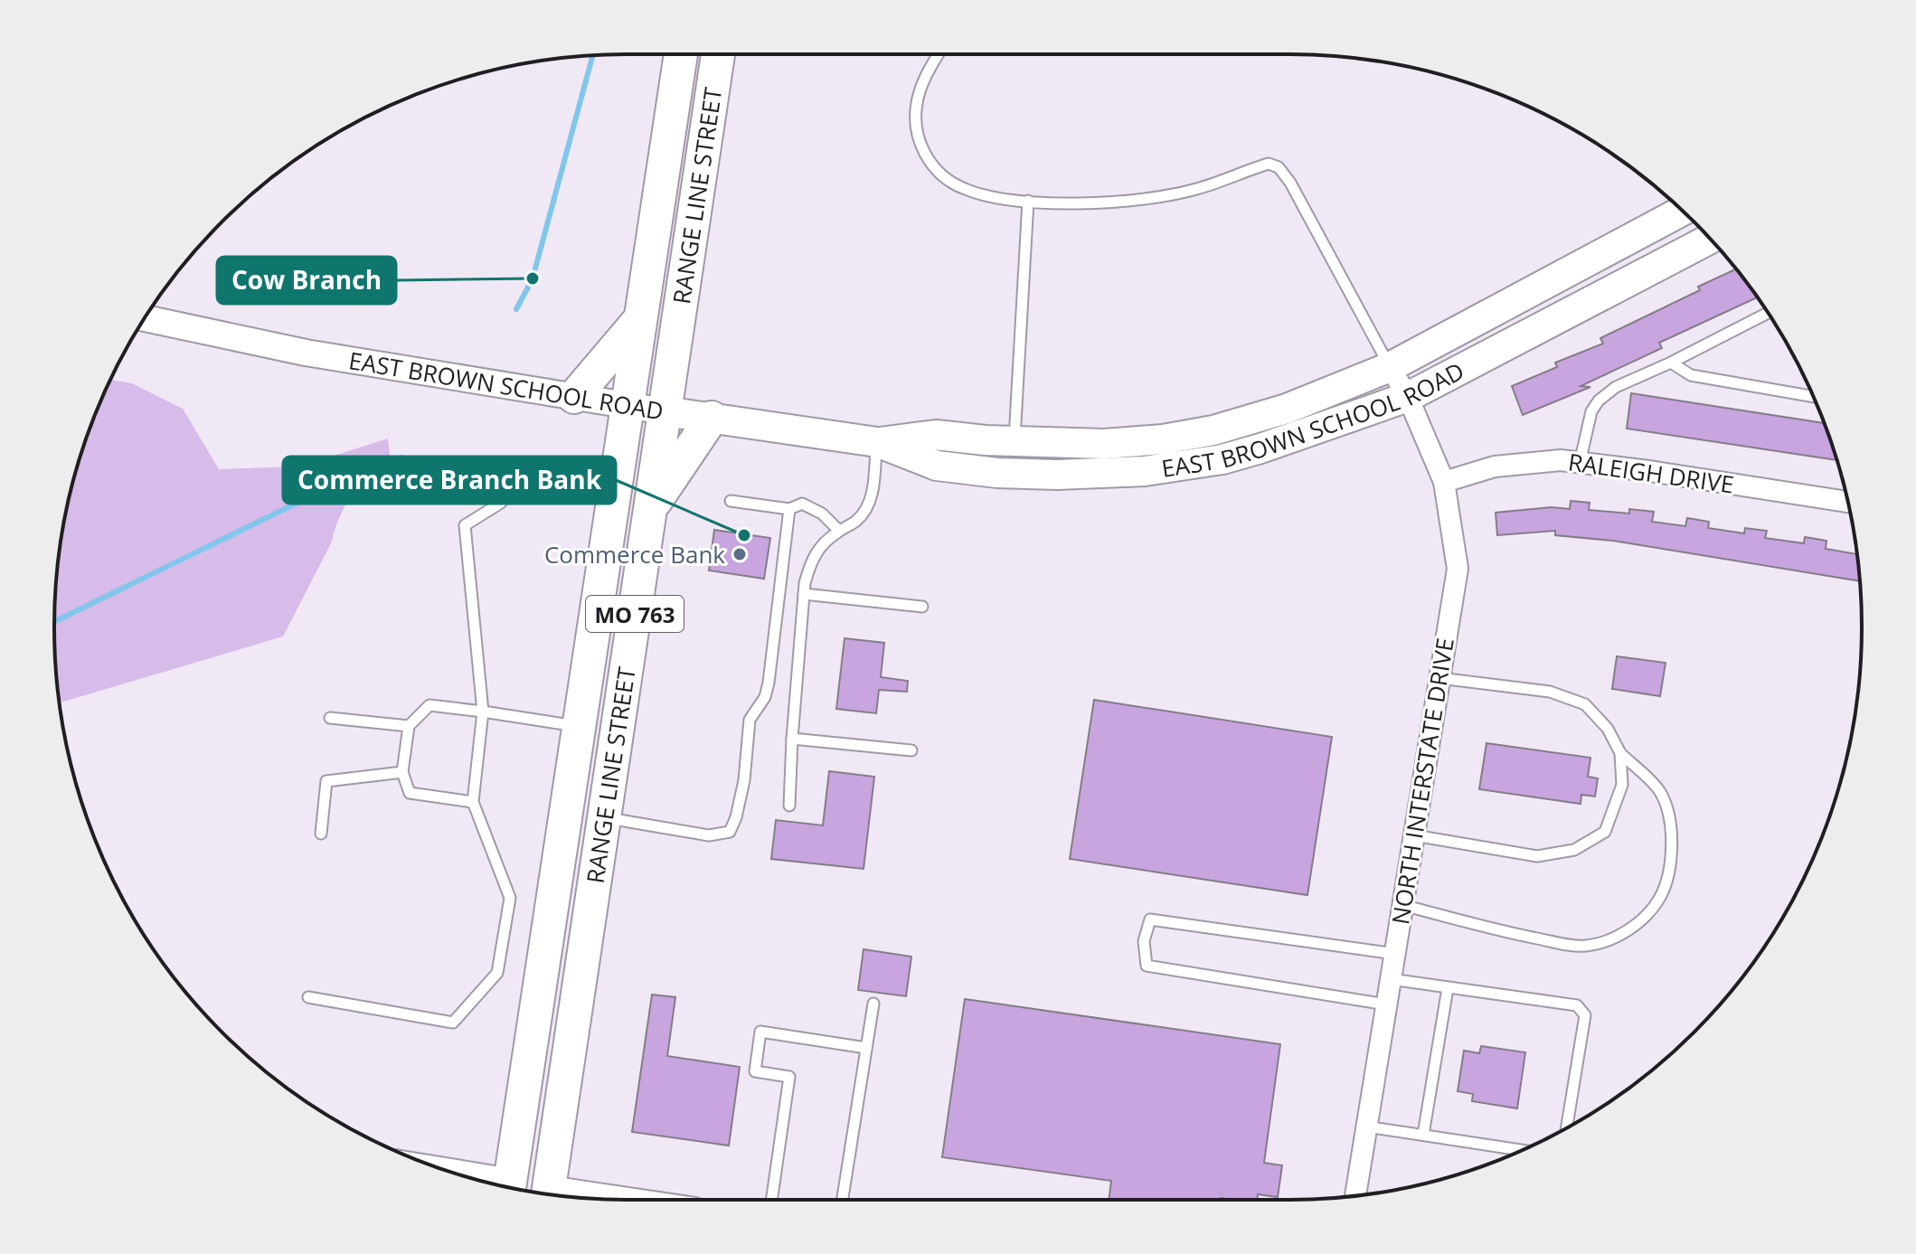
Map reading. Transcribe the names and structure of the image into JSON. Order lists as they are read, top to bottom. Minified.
{"streets":{"main road":["RANGE LINE STREET","EAST BROWN SCHOOL ROAD","MO 763"],"street":["RALEIGH DRIVE","NORTH INTERSTATE DRIVE"]},"crossings":[["RANGE LINE STREET","EAST BROWN SCHOOL ROAD"],["EAST BROWN SCHOOL ROAD","NORTH INTERSTATE DRIVE"],["RALEIGH DRIVE","NORTH INTERSTATE DRIVE"]],"places":["Cow Branch","Commerce Branch Bank","Commerce Bank"]}
